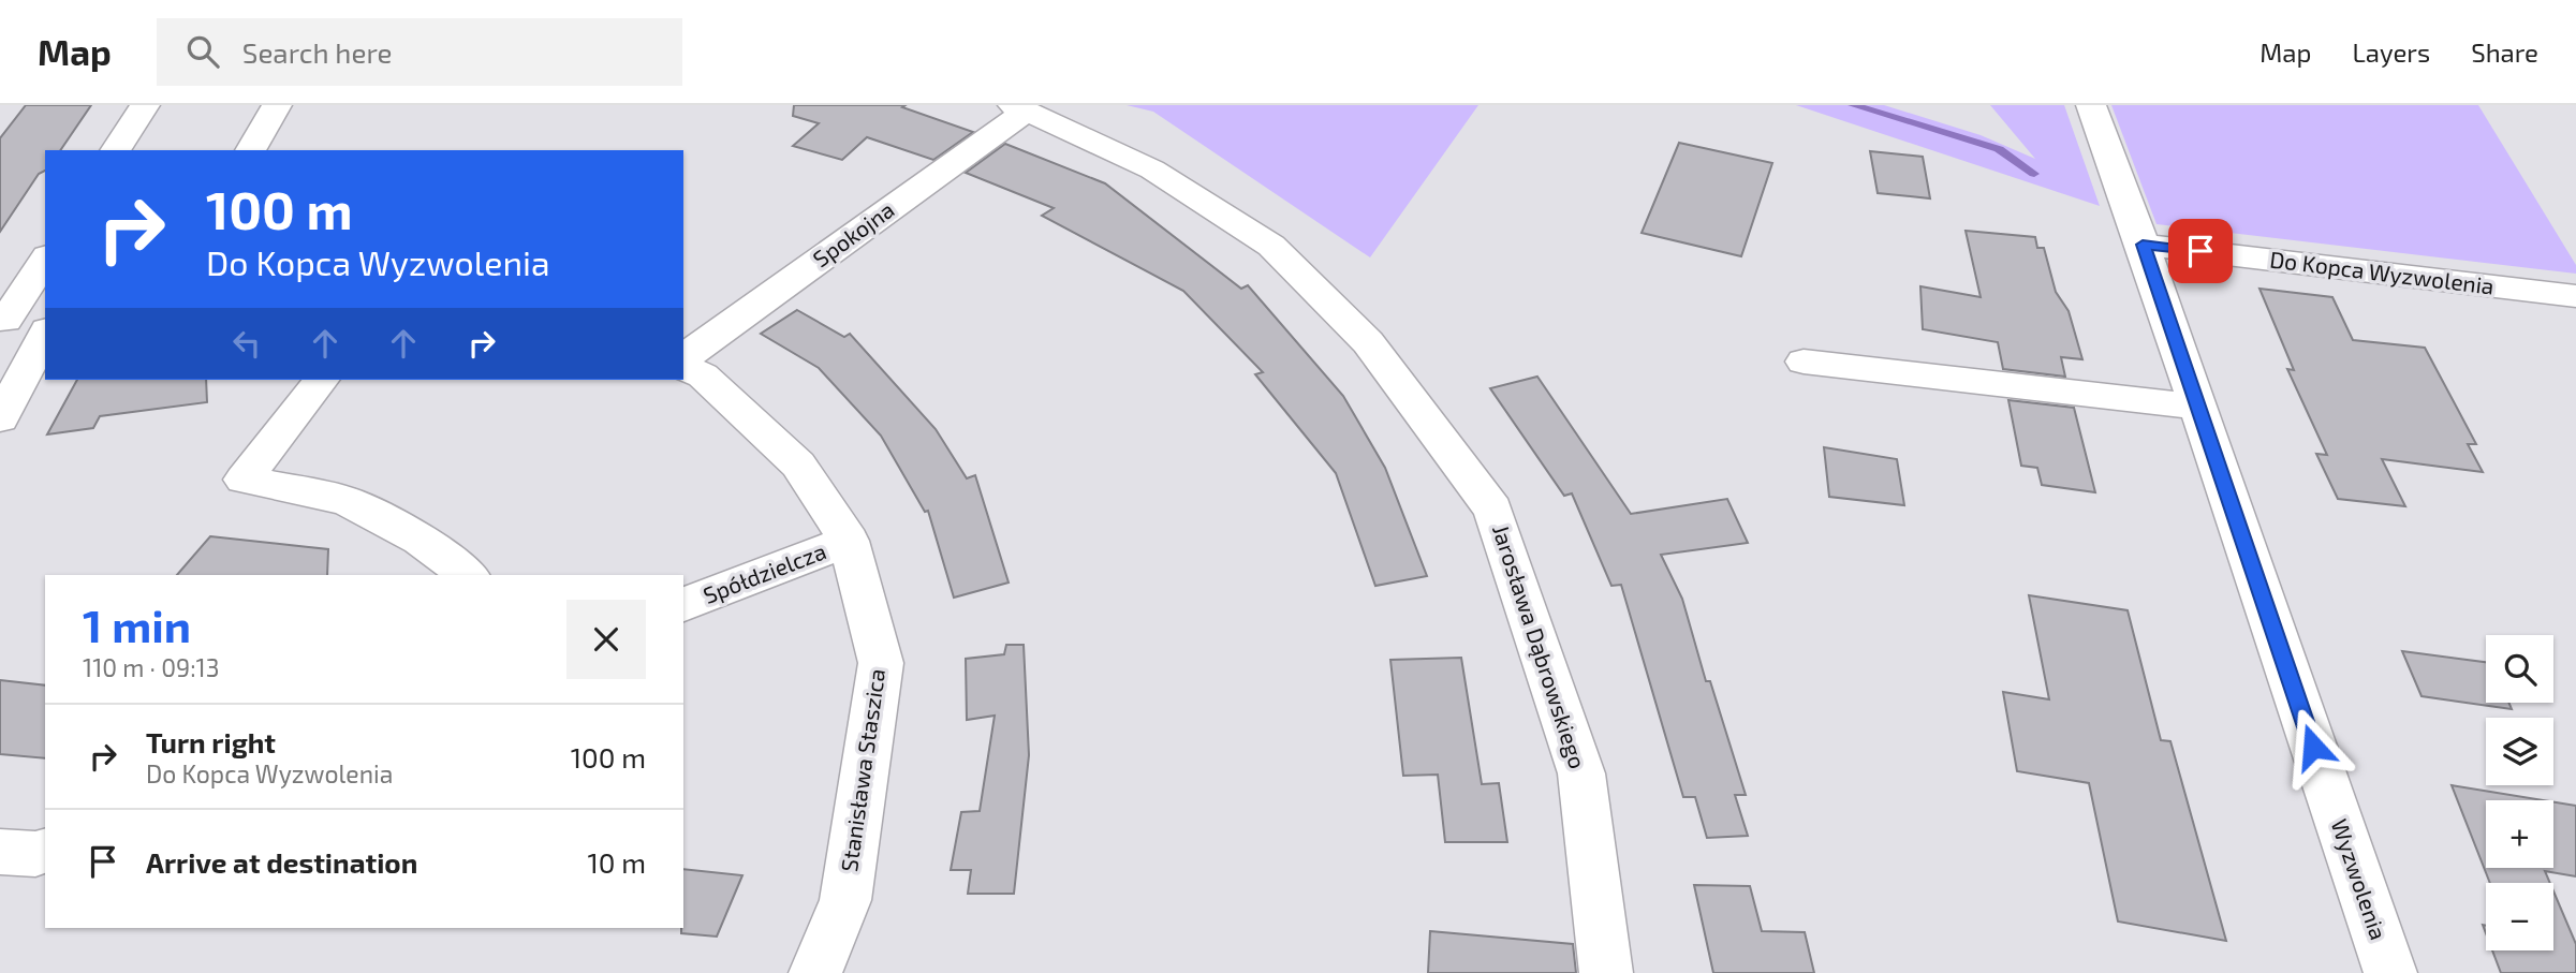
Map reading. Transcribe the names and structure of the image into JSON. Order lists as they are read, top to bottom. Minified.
{"streets":{"street":["Spokojna","Do Kopca Wyzwolenia","Spółdzielcza","Jarosława Dąbrowskiego","Stanisława Staszica","Wyzwolenia"]},"crossings":[["Spokojna","Jarosława Dąbrowskiego"],["Do Kopca Wyzwolenia","Wyzwolenia"],["Spółdzielcza","Stanisława Staszica"]],"page":{"header":"Map","search":"Search here","nav":["Map","Layers","Share"],"turn":["100 m","Do Kopca Wyzwolenia"],"heading":["1 min","110 m · 09:13"],"map_buttons":["+","−"],"list":[{"name":"Turn right","note":"Do Kopca Wyzwolenia","value":"100 m"},{"name":"Arrive at destination","value":"10 m"}]}}
